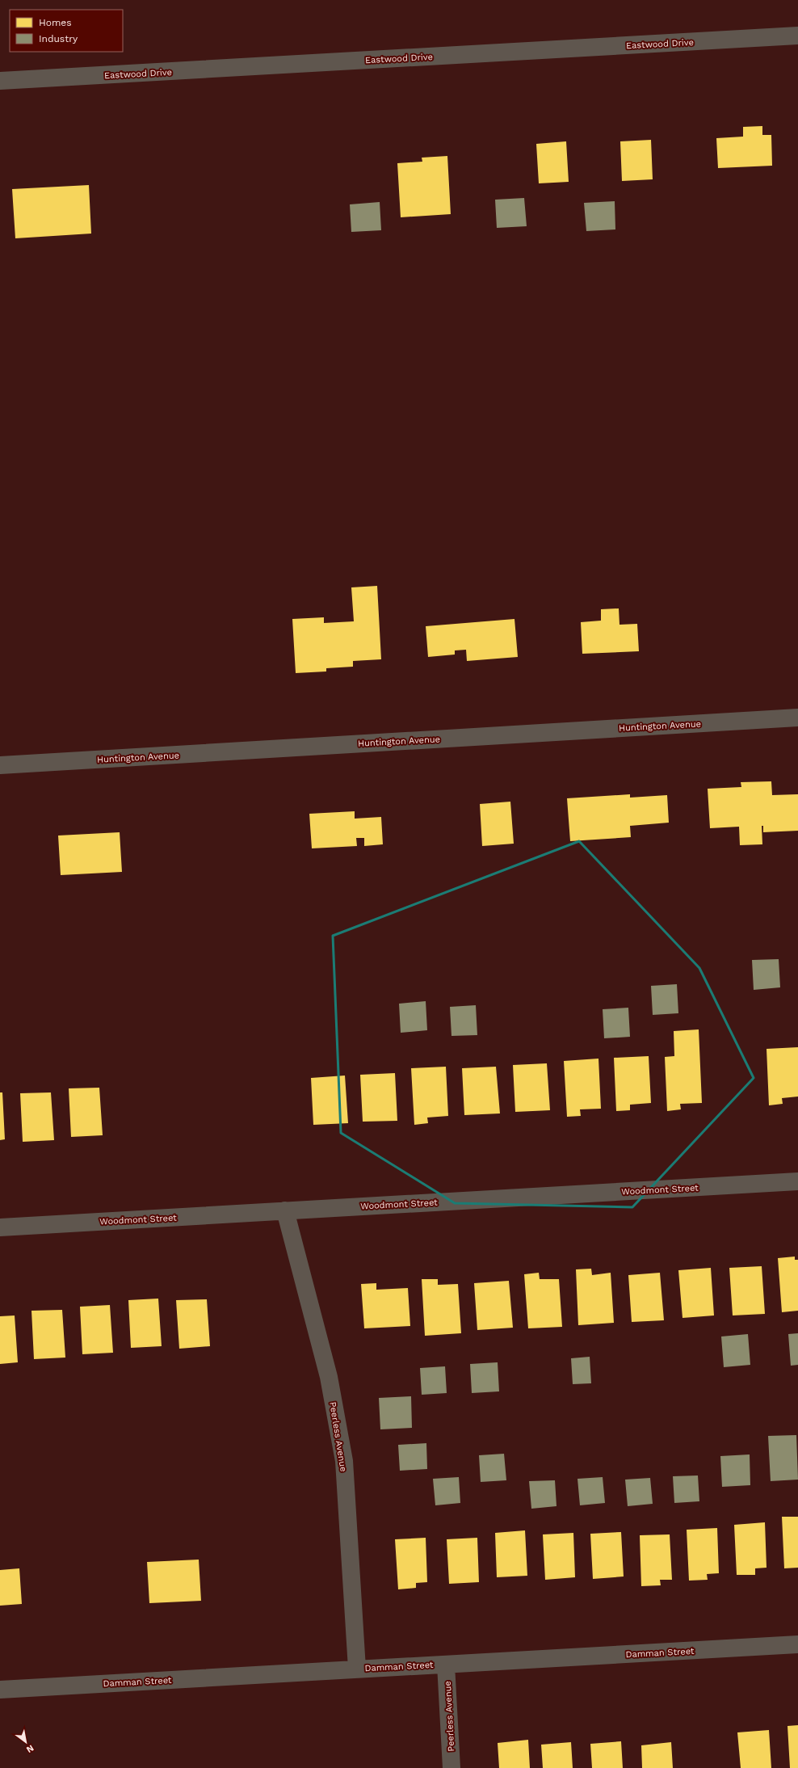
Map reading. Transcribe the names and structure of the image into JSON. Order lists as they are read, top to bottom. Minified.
{"streets":{"street":["Eastwood Drive","Huntington Avenue","Woodmont Street","Peerless Avenue","Damman Street"]},"crossings":[["Woodmont Street","Peerless Avenue"],["Peerless Avenue","Damman Street"]],"legend":["Homes","Industry"],"north":"bottom right"}
